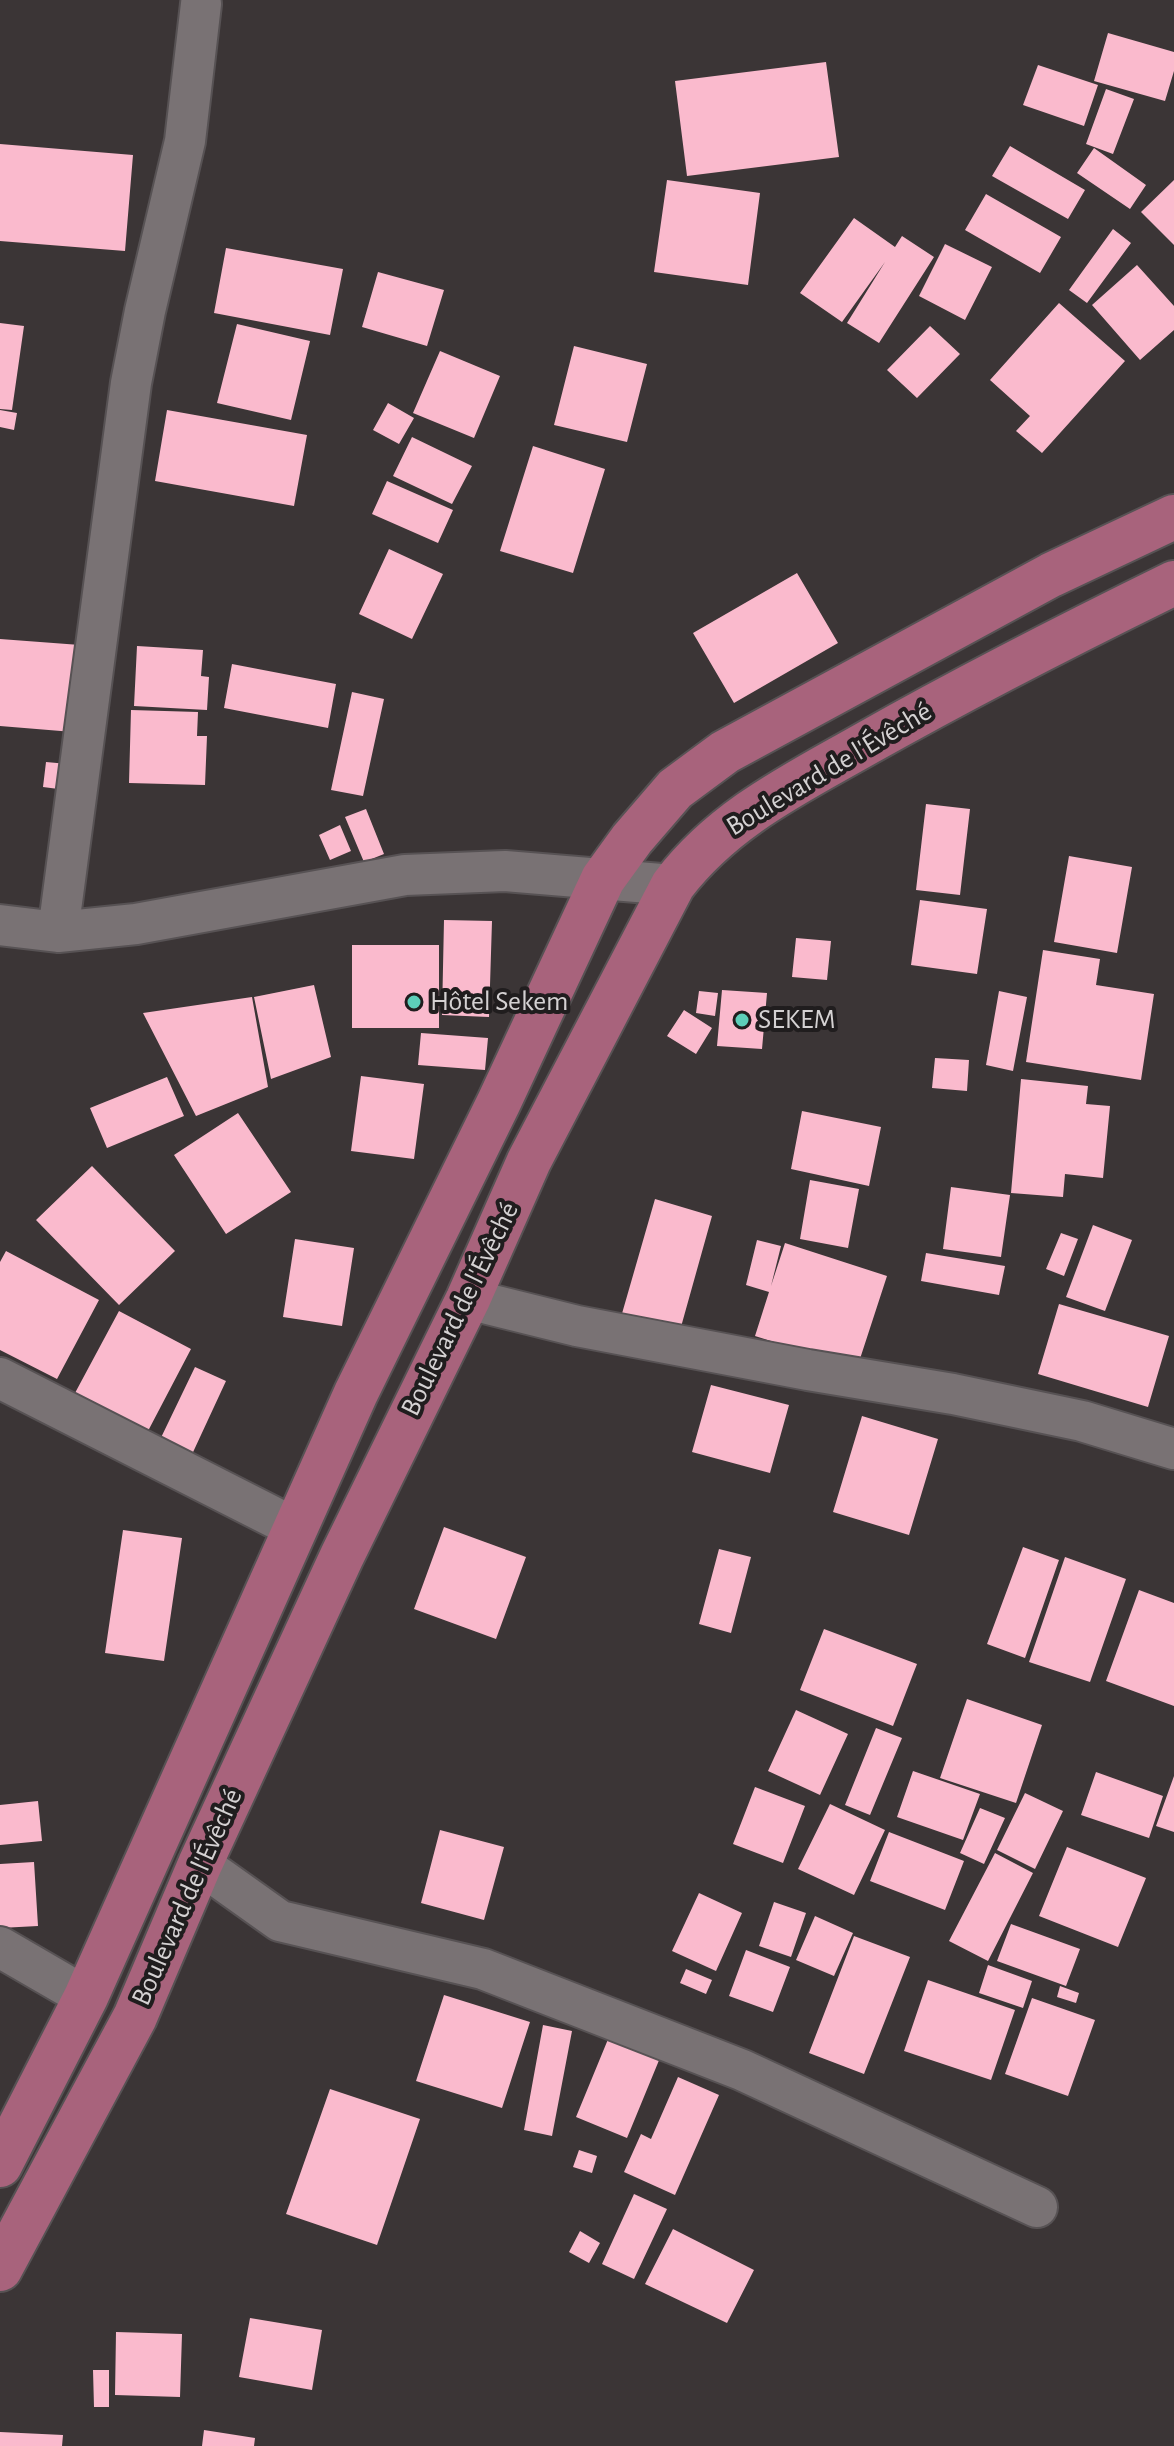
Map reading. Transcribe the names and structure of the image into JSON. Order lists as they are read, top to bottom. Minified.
{"streets":{"main road":["Boulevard de l'Évêché"]},"places":["Hôtel Sekem","SEKEM"]}
